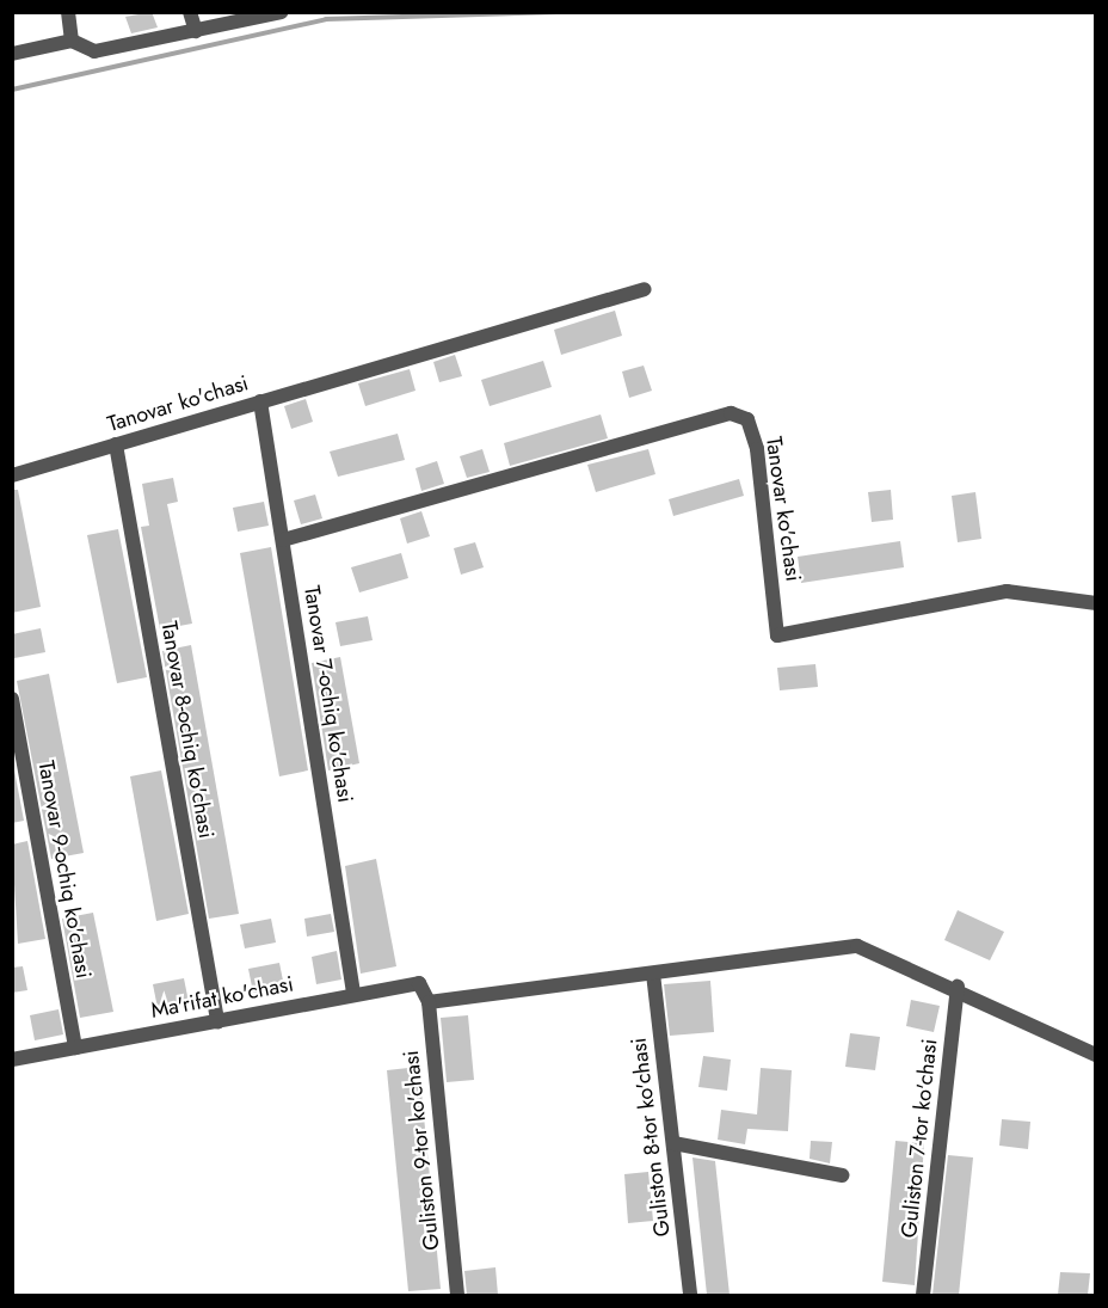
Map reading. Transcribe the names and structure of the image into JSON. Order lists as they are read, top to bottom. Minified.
{"streets":{"street":["Tanovar ko'chasi","Tanovar 7-ochiq ko'chasi","Tanovar 8-ochiq ko'chasi","Tanovar 9-ochiq ko'chasi","Ma'rifat ko'chasi","Guliston 8-tor ko'chasi","Guliston 7-tor ko'chasi","Guliston 9-tor ko'chasi"]},"crossings":[["Tanovar ko'chasi","Tanovar 7-ochiq ko'chasi"],["Tanovar ko'chasi","Tanovar 8-ochiq ko'chasi"],["Tanovar 7-ochiq ko'chasi","Ma'rifat ko'chasi"],["Tanovar 8-ochiq ko'chasi","Ma'rifat ko'chasi"],["Tanovar 9-ochiq ko'chasi","Ma'rifat ko'chasi"],["Ma'rifat ko'chasi","Guliston 9-tor ko'chasi"]]}
